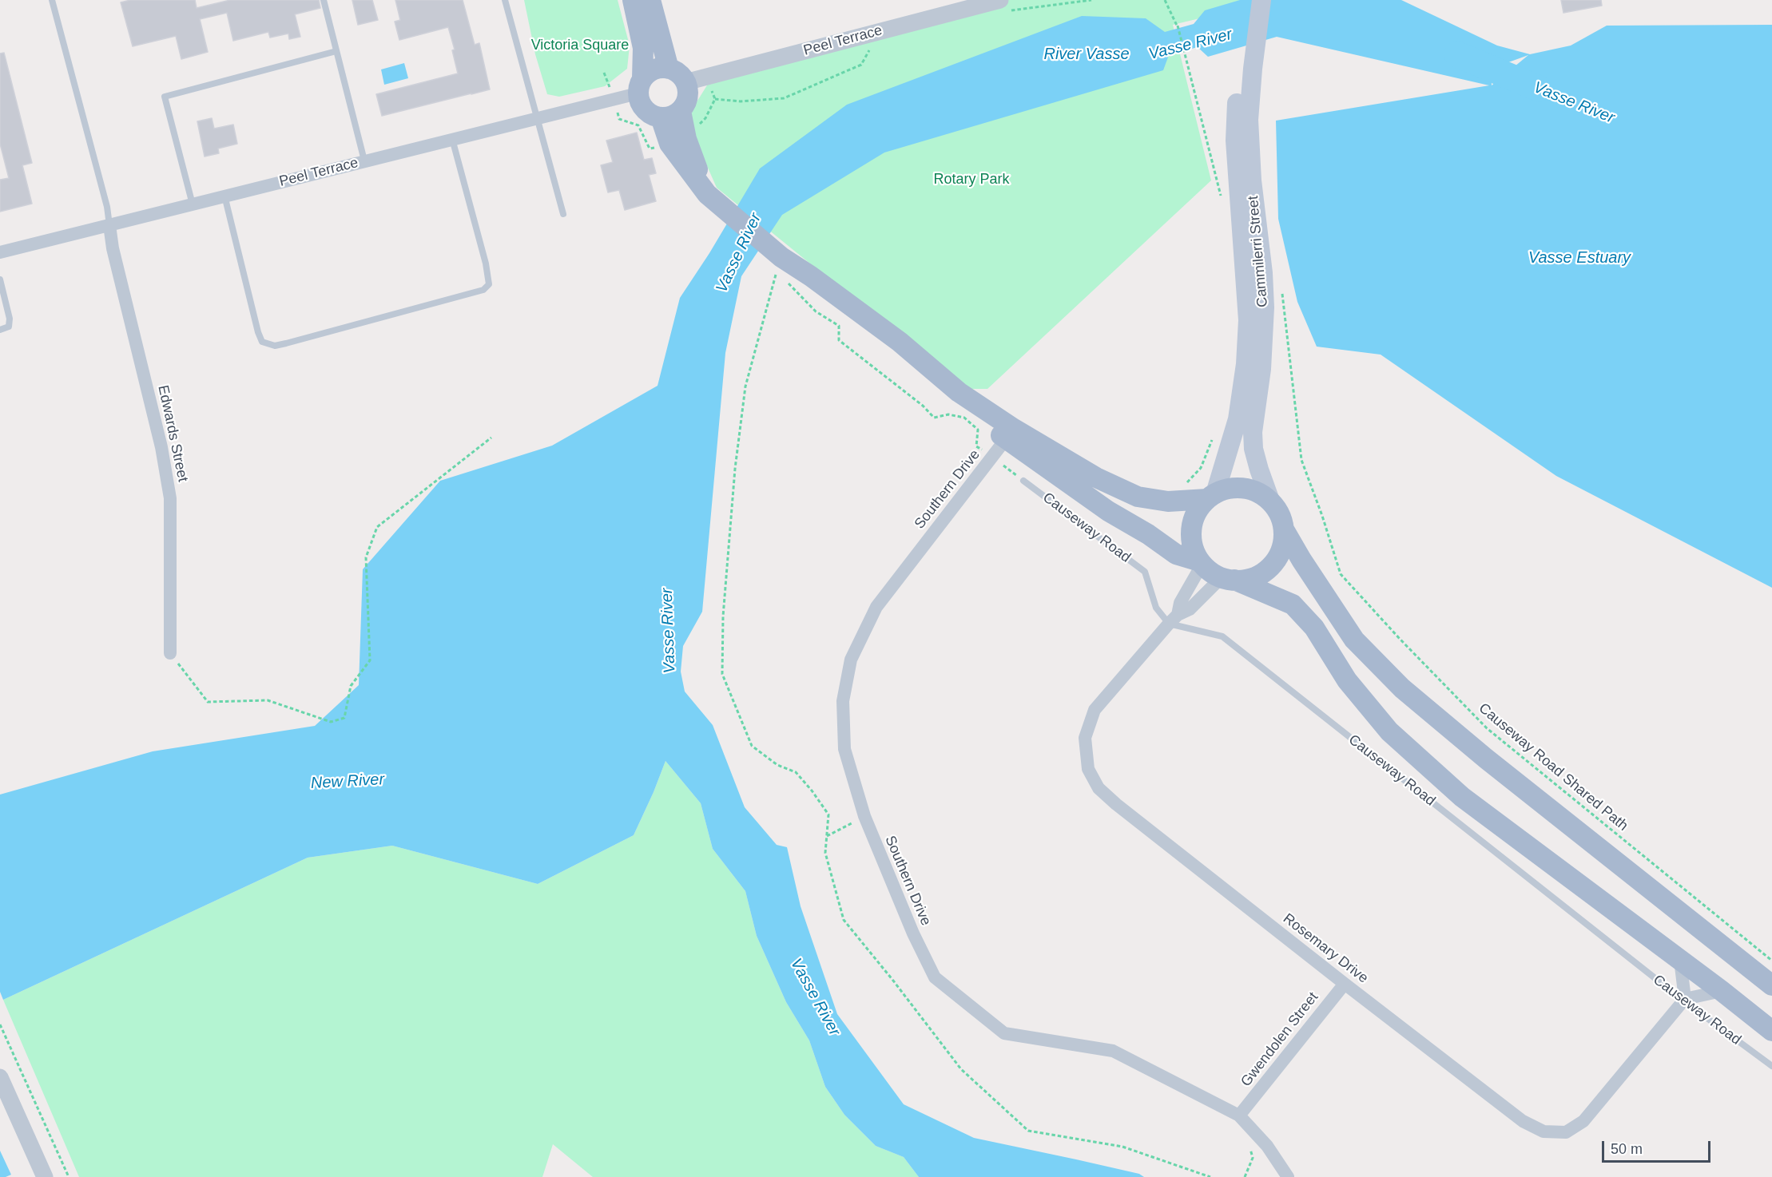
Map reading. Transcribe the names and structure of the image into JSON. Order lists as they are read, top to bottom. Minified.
{"streets":{"main road":["Cammilerri Street","Causeway Road"],"street":["Peel Terrace","Edwards Street","Southern Drive","Rosemary Drive","Gwendolen Street"],"path":["Causeway Road Shared Path"]},"crossings":[["Peel Terrace","Edwards Street"],["Peel Terrace","Causeway Road"],["Cammilerri Street","Causeway Road"],["Cammilerri Street","Rosemary Drive"],["Southern Drive","Causeway Road"],["Southern Drive","Gwendolen Street"],["Causeway Road","Rosemary Drive"],["Rosemary Drive","Gwendolen Street"]],"water":["Vasse River","River Vasse","Vasse Estuary","New River"],"parks":["Victoria Square","Rotary Park"],"scale_bar":"50 m"}
